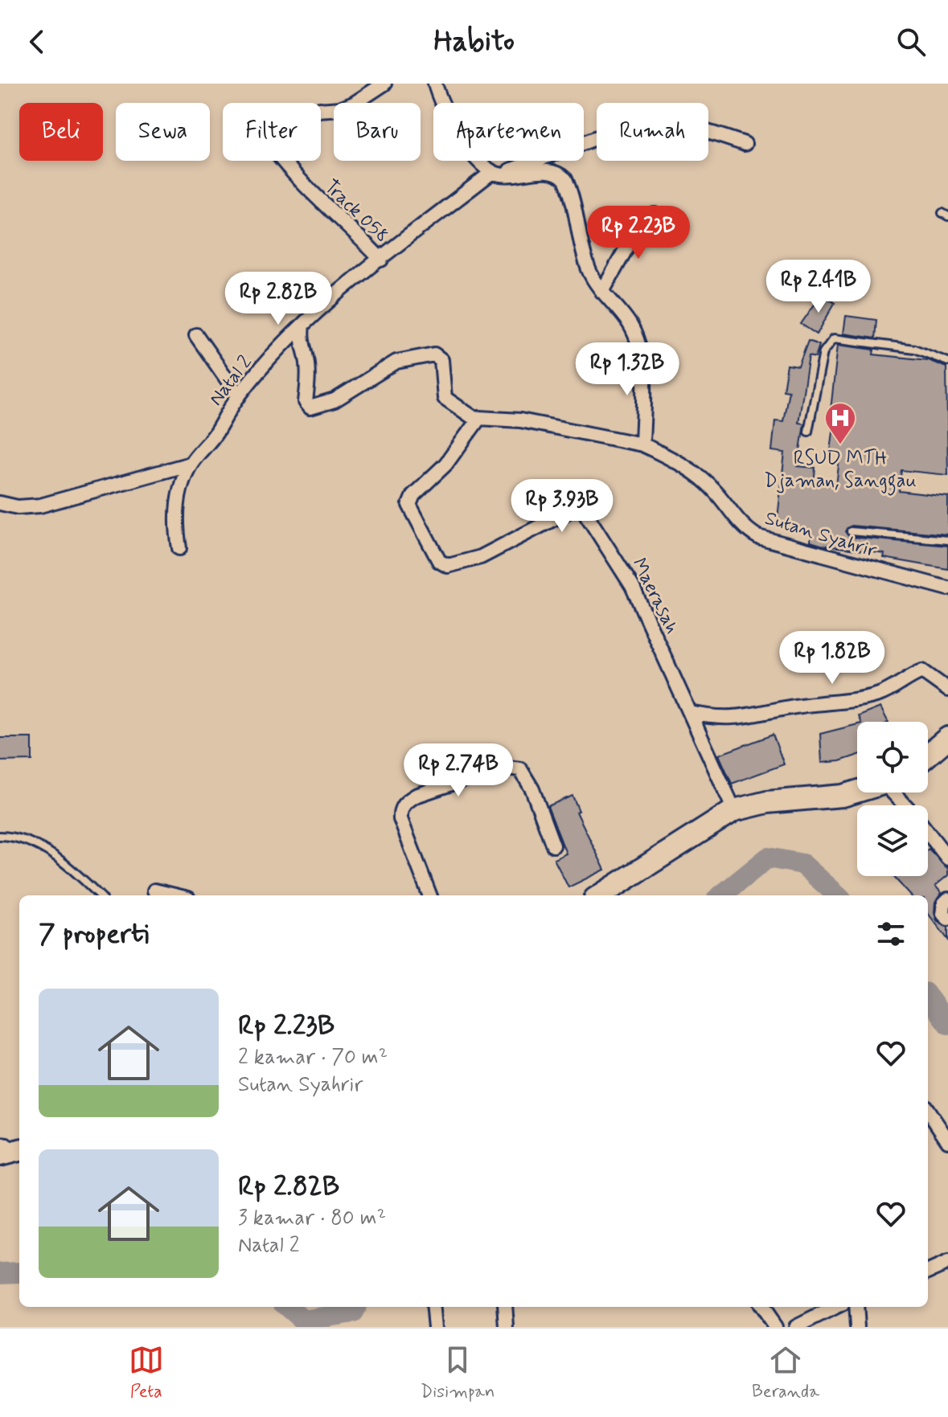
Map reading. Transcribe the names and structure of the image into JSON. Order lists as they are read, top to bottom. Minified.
{"streets":{"street":["Track 058","Natal 2","Sutan Syahrir","Maerasah"]},"crossings":[["Track 058","Natal 2"]],"places":{"hospital":["RSUD MTH Djaman, Sanggau"]},"page":{"header":"Habito","chip":["Beli","Sewa","Filter","Baru","Apartemen","Rumah"],"price":["Rp 2.23B","Rp 2.41B","Rp 2.82B","Rp 1.32B","Rp 3.93B","Rp 1.82B","Rp 2.74B"],"heading":"7 properti","list":[{"name":"Rp 2.23B","note":"2 kamar · 70 m² · Sutan Syahrir"},{"name":"Rp 2.82B","note":"3 kamar · 80 m² · Natal 2"}],"tabs":["Peta","Disimpan","Beranda"]}}
